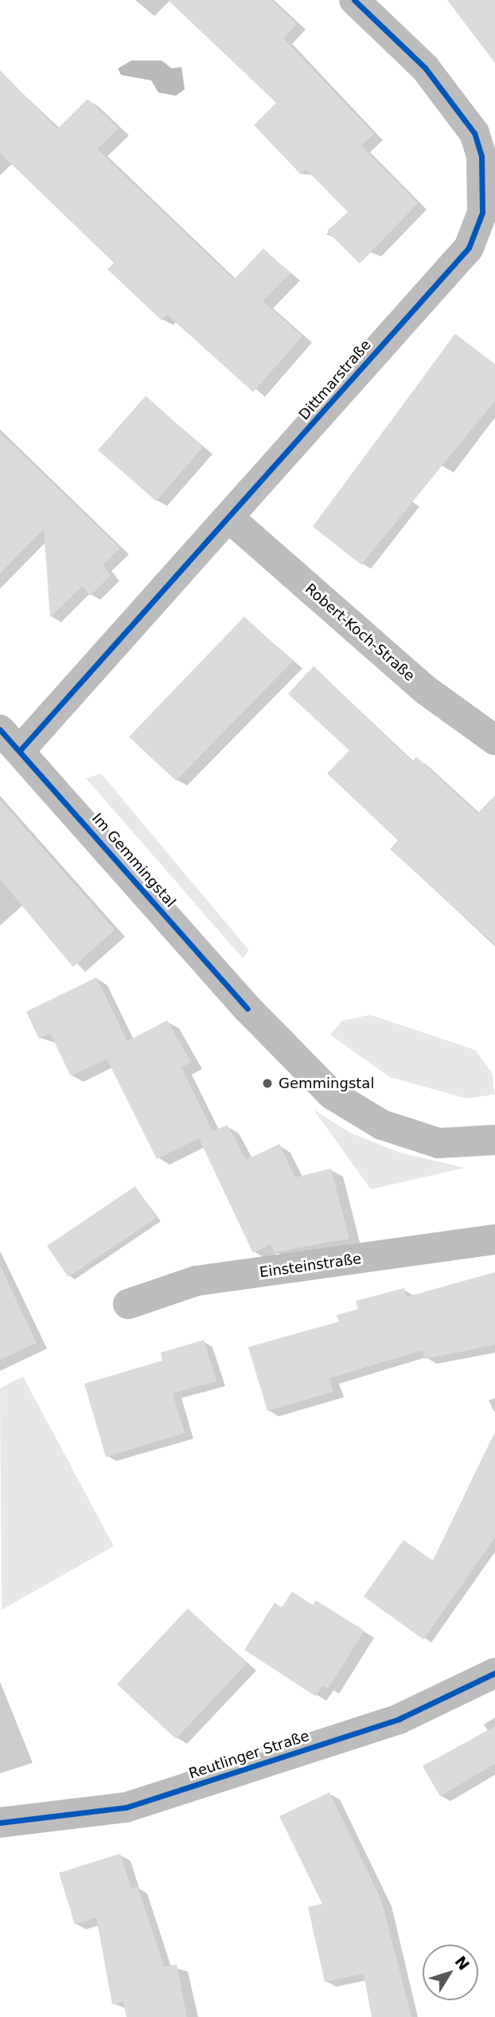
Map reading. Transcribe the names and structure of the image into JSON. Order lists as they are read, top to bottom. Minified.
{"streets":{"street":["Dittmarstraße","Robert-Koch-Straße","Im Gemmingstal","Einsteinstraße","Reutlinger Straße"]},"crossings":[["Dittmarstraße","Robert-Koch-Straße"],["Dittmarstraße","Im Gemmingstal"]],"places":["Gemmingstal"],"north":"top right"}
